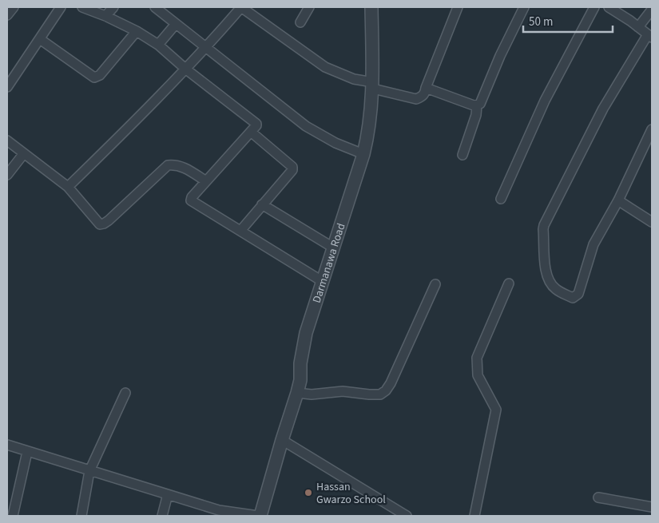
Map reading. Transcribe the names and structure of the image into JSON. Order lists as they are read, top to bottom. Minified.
{"streets":{"street":["Darmanawa Road"]},"places":["Hassan Gwarzo School"],"scale_bar":"50 m"}
